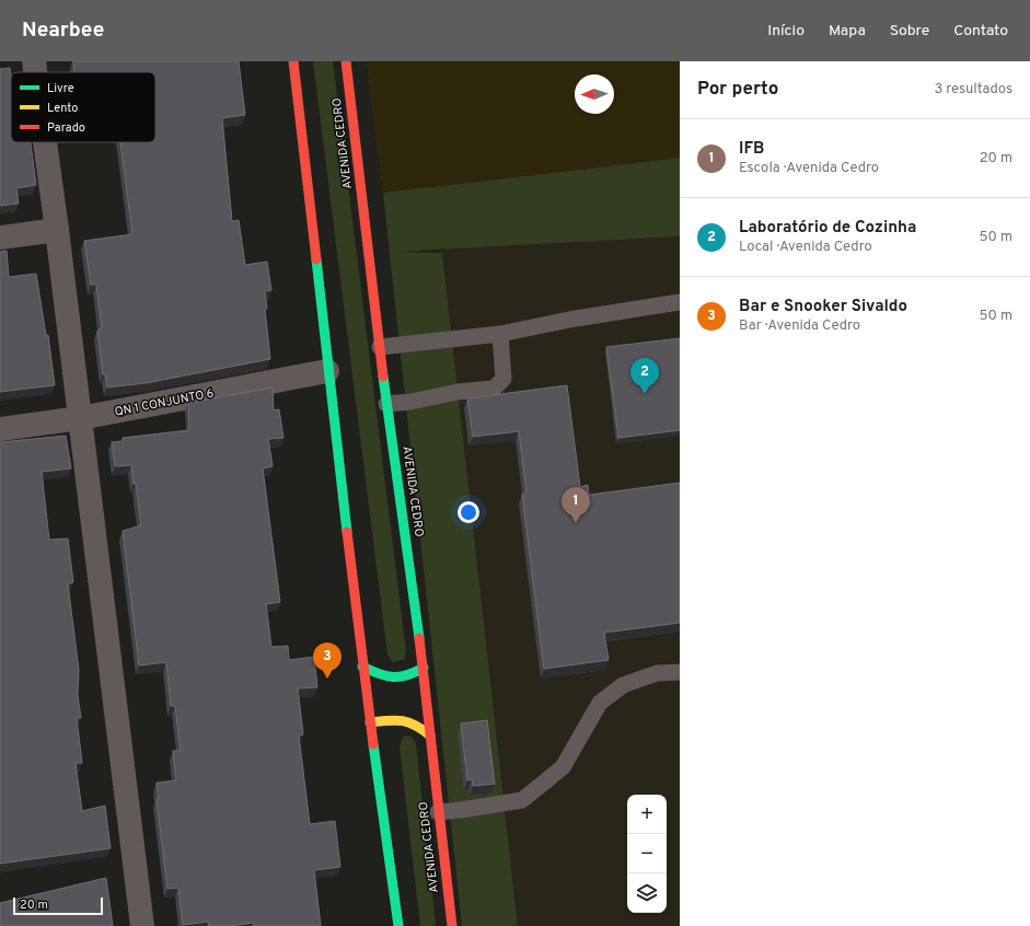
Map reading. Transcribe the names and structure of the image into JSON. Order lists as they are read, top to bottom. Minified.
{"streets":{"street":["AVENIDA CEDRO","QN 1 CONJUNTO 6"]},"legend":["Livre","Lento","Parado"],"scale_bar":"20 m","north":"left","page":{"header":"Nearbee","nav":["Início","Mapa","Sobre","Contato"],"heading":["Por perto","3 resultados"],"list":[{"mark":"1","name":"IFB","note":"Escola · Avenida Cedro","value":"20 m"},{"mark":"2","name":"Laboratório de Cozinha","note":"Local · Avenida Cedro","value":"50 m"},{"mark":"3","name":"Bar e Snooker Sivaldo","note":"Bar · Avenida Cedro","value":"50 m"}],"pins":["2","1","3"],"map_buttons":["+","−"],"scale":"20 m"}}
